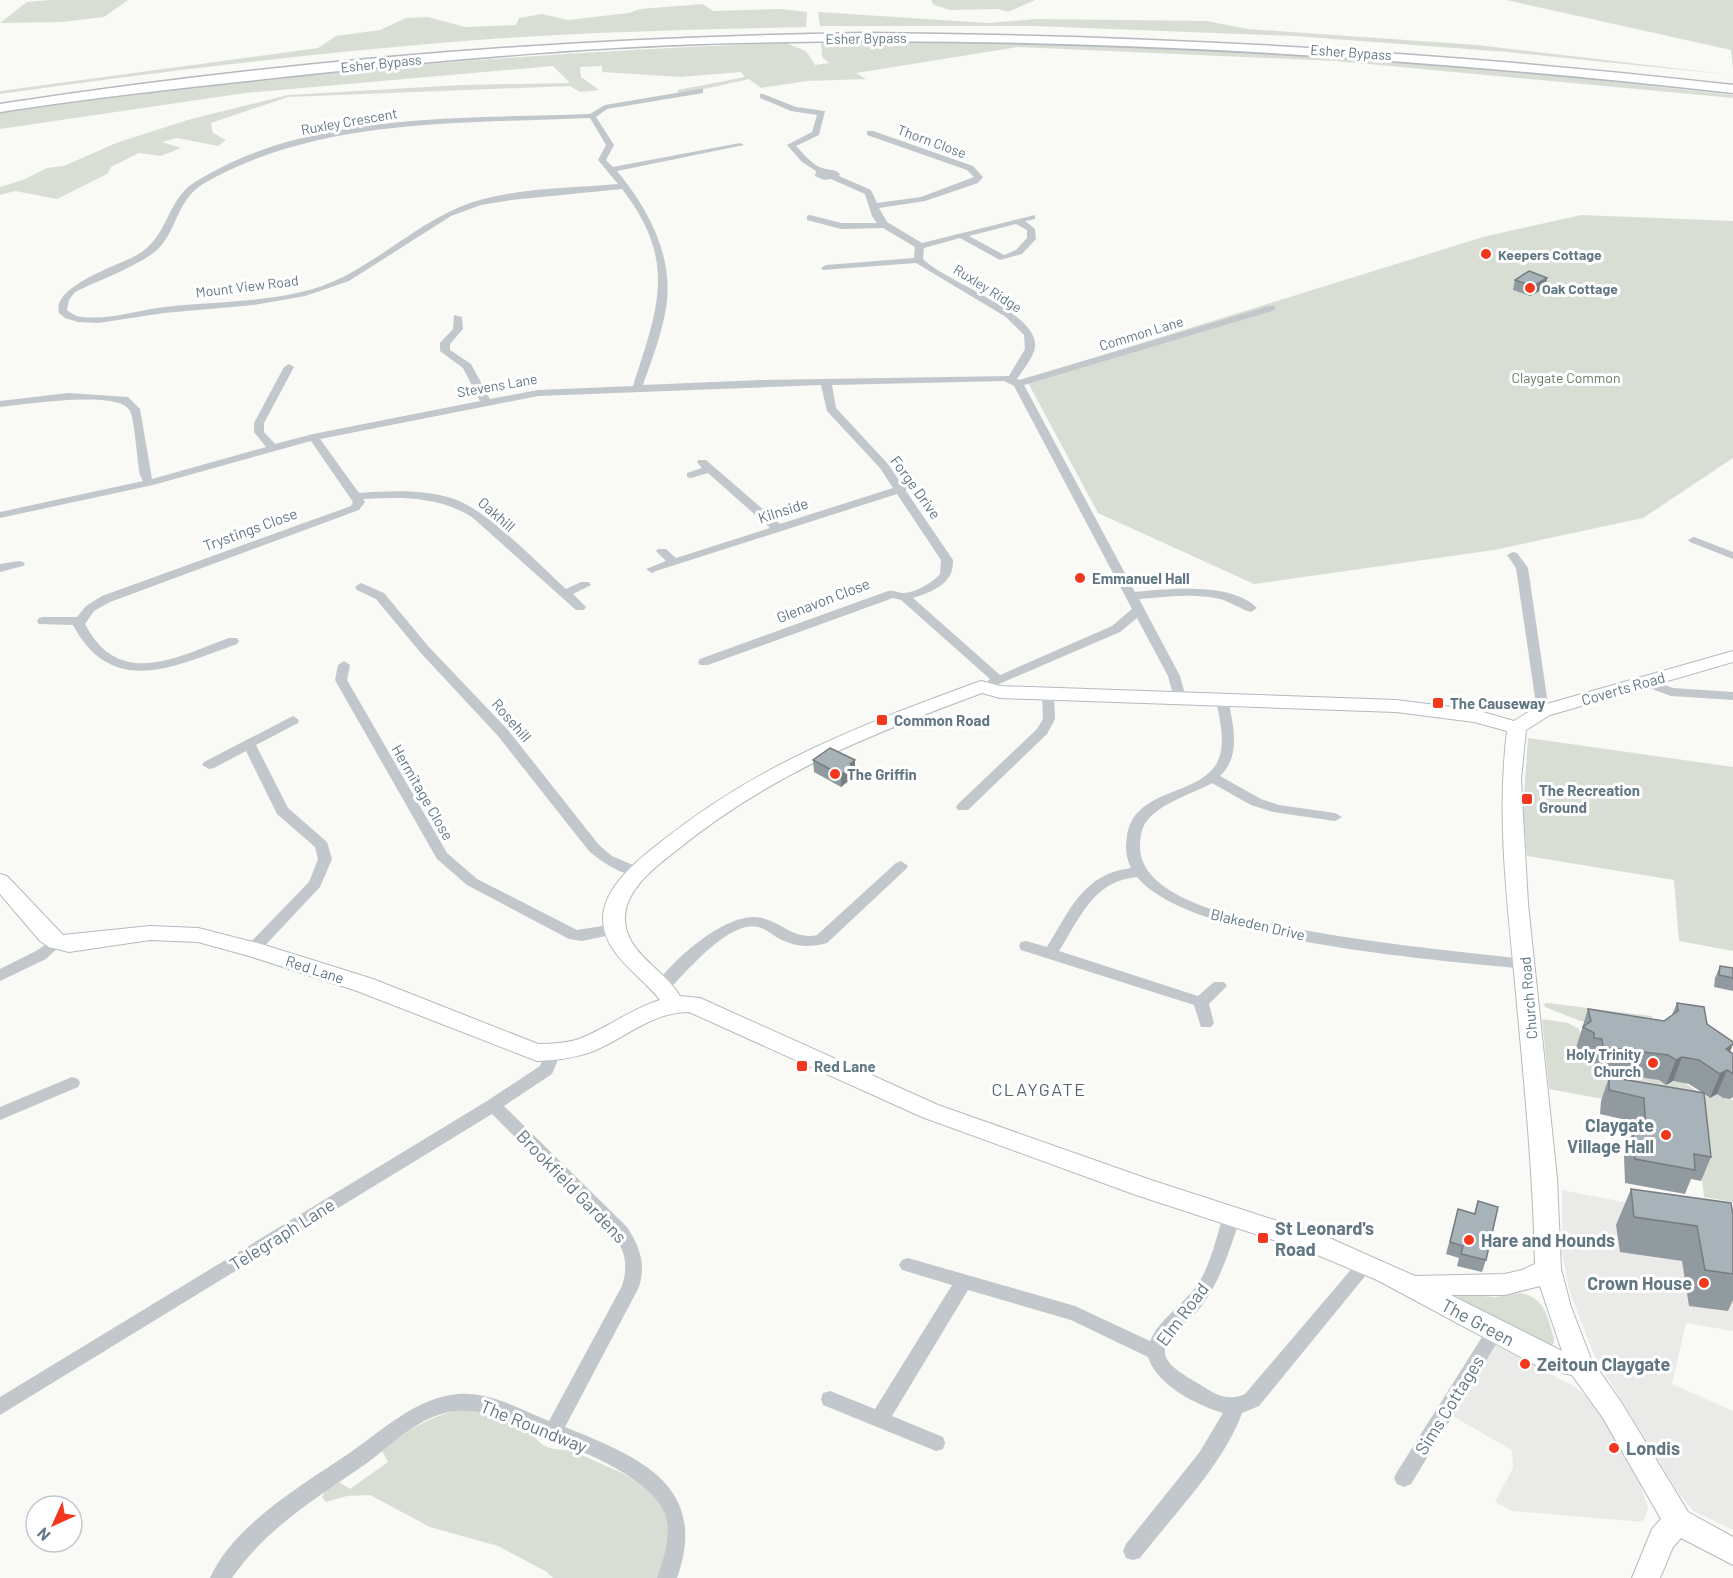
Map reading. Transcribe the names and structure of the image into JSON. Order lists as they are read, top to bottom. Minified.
{"streets":{"highway":["Esher Bypass"],"street":["Ruxley Crescent","Thorn Close","Mount View Road","Ruxley Ridge","Common Lane","Stevens Lane","Forge Drive","Kilnside","Oakhill","Trystings Close","Glenavon Close","Coverts Road","Rosehill","Hermitage Close","Blakeden Drive","Red Lane","Church Road","Brookfield Gardens","Telegraph Lane","Elm Road","The Green","Sims Cottages","The Roundway"]},"crossings":[["Ruxley Crescent","Mount View Road"],["Ruxley Ridge","Common Lane"],["Ruxley Ridge","Stevens Lane"],["Common Lane","Stevens Lane"],["Stevens Lane","Forge Drive"],["Forge Drive","Kilnside"],["Forge Drive","Glenavon Close"],["Oakhill","Trystings Close"],["Coverts Road","Church Road"],["Blakeden Drive","Church Road"],["Red Lane","Telegraph Lane"],["Church Road","The Green"],["Brookfield Gardens","Telegraph Lane"],["Brookfield Gardens","The Roundway"],["The Green","Sims Cottages"]],"districts":["CLAYGATE"],"parks":["Claygate Common"],"places":{"other":["Keepers Cottage","Oak Cottage","Emmanuel Hall","The Griffin","Holy Trinity Church","Claygate Village Hall","Hare and Hounds","Crown House","Zeitoun Claygate","Londis"],"transit":["The Causeway","Common Road","The Recreation Ground","Red Lane","St Leonard's Road"]},"north":"bottom left"}
